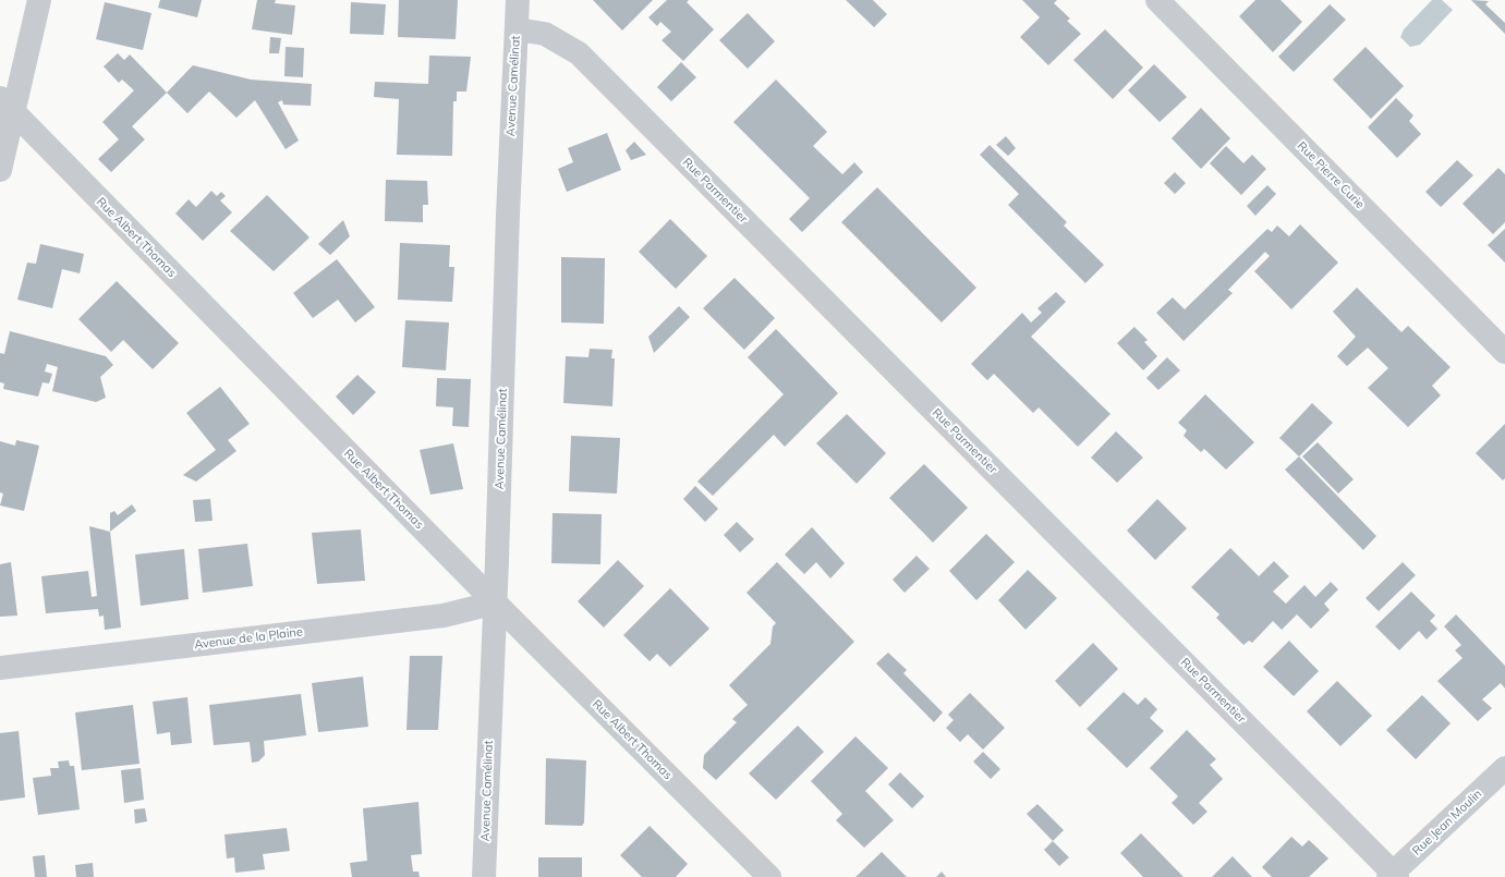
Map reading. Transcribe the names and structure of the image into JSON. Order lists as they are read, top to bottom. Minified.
{"streets":{"street":["Avenue Camélinat","Rue Pierre Curie","Rue Parmentier","Rue Albert Thomas","Avenue de la Plaine","Rue Jean Moulin"]},"crossings":[["Avenue Camélinat","Rue Parmentier"],["Avenue Camélinat","Rue Albert Thomas"],["Avenue Camélinat","Avenue de la Plaine"],["Rue Parmentier","Rue Jean Moulin"],["Rue Albert Thomas","Avenue de la Plaine"]]}
